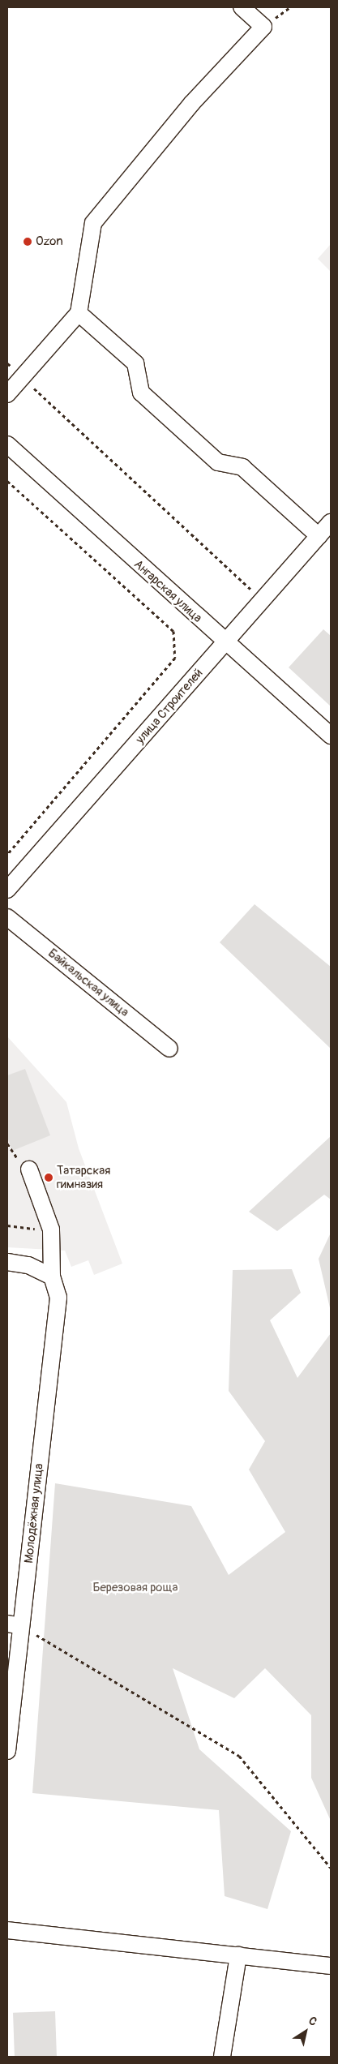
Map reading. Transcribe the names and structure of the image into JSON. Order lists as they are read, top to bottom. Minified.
{"streets":{"street":["Ангарская улица","улица Строителей","Байкальская улица","Молодёжная улица"]},"crossings":[["Ангарская улица","улица Строителей"]],"parks":["Березовая роща"],"places":["Ozon","Татарская гимназия"],"north":"top right"}
